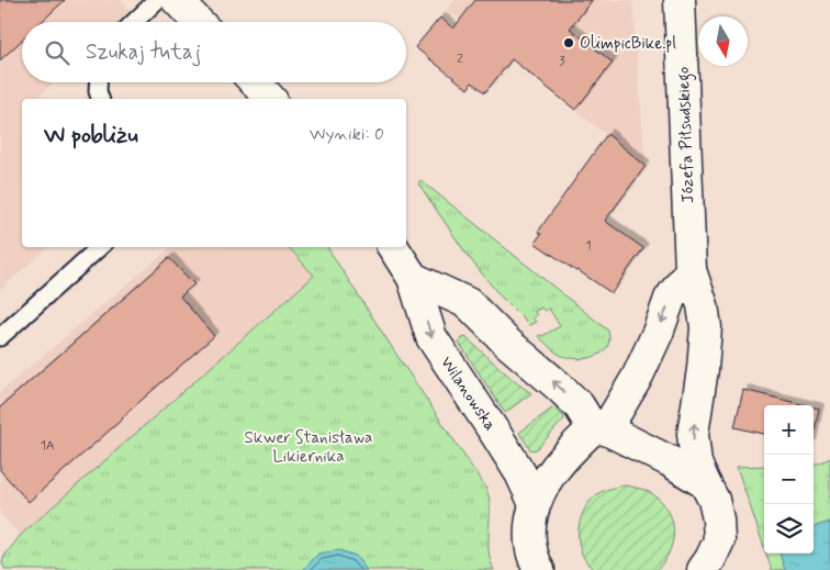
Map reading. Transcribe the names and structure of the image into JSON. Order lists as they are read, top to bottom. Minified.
{"streets":{"main road":["Józefa Piłsudskiego","Wilanowska"]},"one_way":["Józefa Piłsudskiego"],"parks":["Skwer Stanisława Likiernika"],"places":["OlimpicBike.pl"],"house_numbers":["2","3","1","1A"],"north":"bottom","page":{"search":"Szukaj tutaj","heading":["W pobliżu","Wyniki: 0"],"map_buttons":["+","−"]}}
